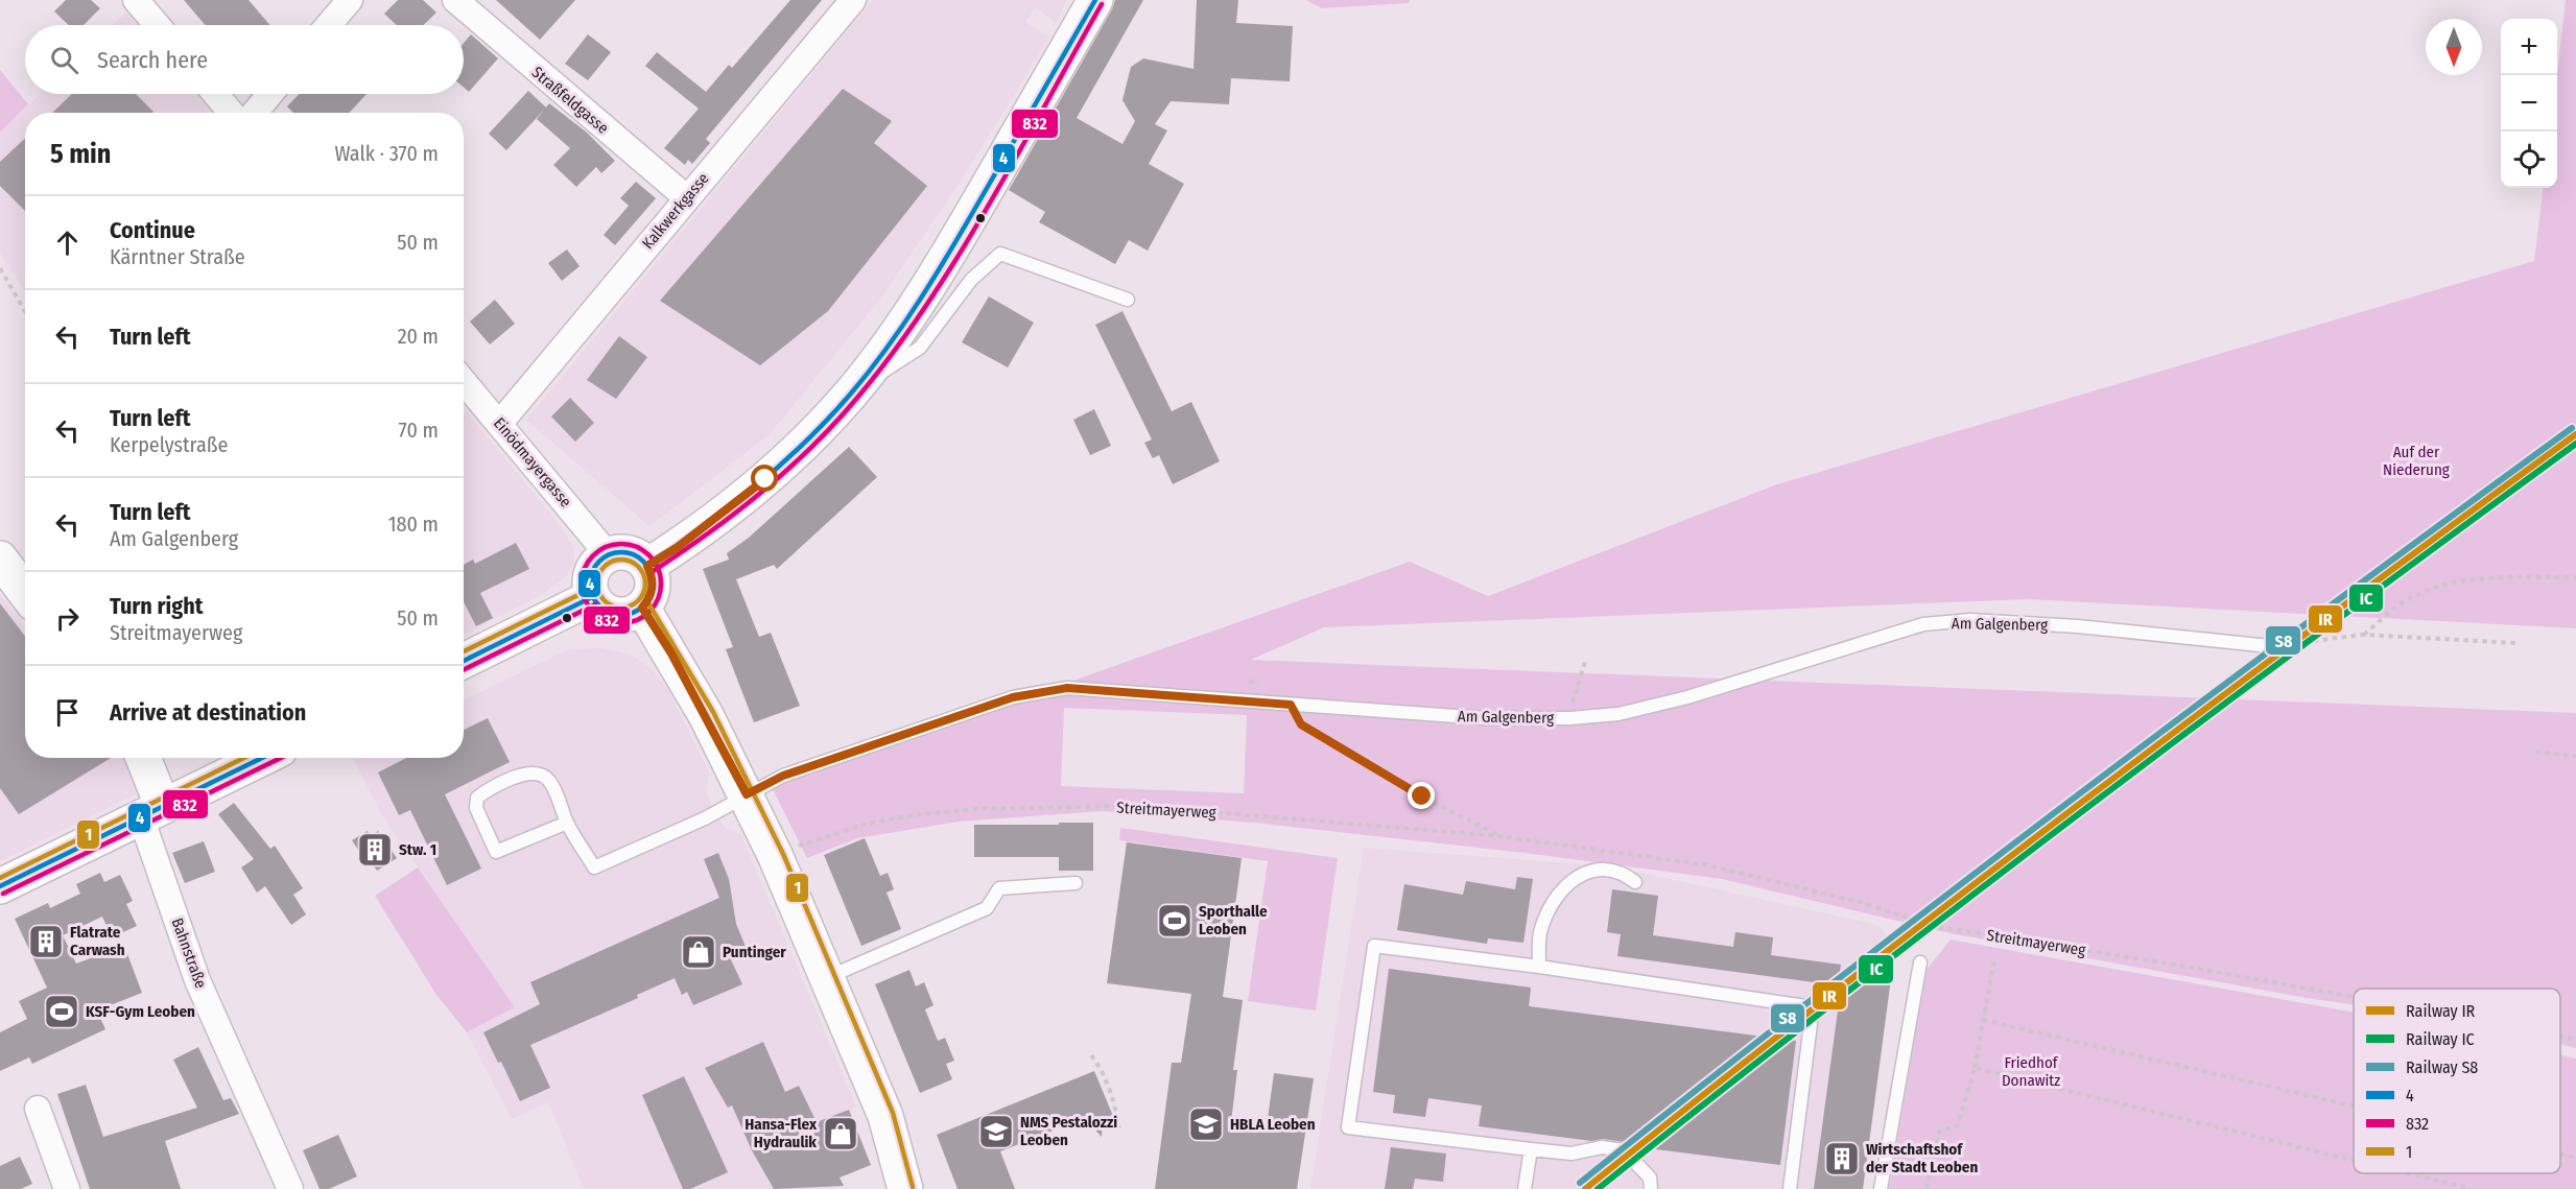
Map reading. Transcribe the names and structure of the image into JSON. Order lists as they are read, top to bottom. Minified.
{"streets":{"street":["Straßfeldgasse","Kalkwerkgasse","Einödmayergasse","Bahnstraße"],"lane":["Am Galgenberg"],"path":["Streitmayerweg"]},"crossings":[["Straßfeldgasse","Kalkwerkgasse"],["Kalkwerkgasse","Einödmayergasse"],["Am Galgenberg","Streitmayerweg"]],"parks":["Auf der Niederung","Friedhof Donawitz"],"places":{"building":["Stw. 1","Flatrate Carwash","Wirtschaftshof der Stadt Leoben"],"sports":["Sporthalle Leoben","KSF-Gym Leoben"],"shop":["Puntinger","Hansa-Flex Hydraulik"],"school or university":["HBLA Leoben","NMS Pestalozzi Leoben"]},"lines":["transit line 4","transit line 832","rail line S8","rail line IR","rail line IC","transit line 1"],"legend":["Railway IR","Railway IC","Railway S8","4","832","1"],"north":"bottom","page":{"map_buttons":["+","−"],"search":"Search here","heading":["5 min","Walk · 370 m"],"list":[["Continue","Kärntner Straße","50 m"],["Turn left","20 m"],["Turn left","Kerpelystraße","70 m"],["Turn left","Am Galgenberg","180 m"],["Turn right","Streitmayerweg","50 m"],"Arrive at destination"]}}
